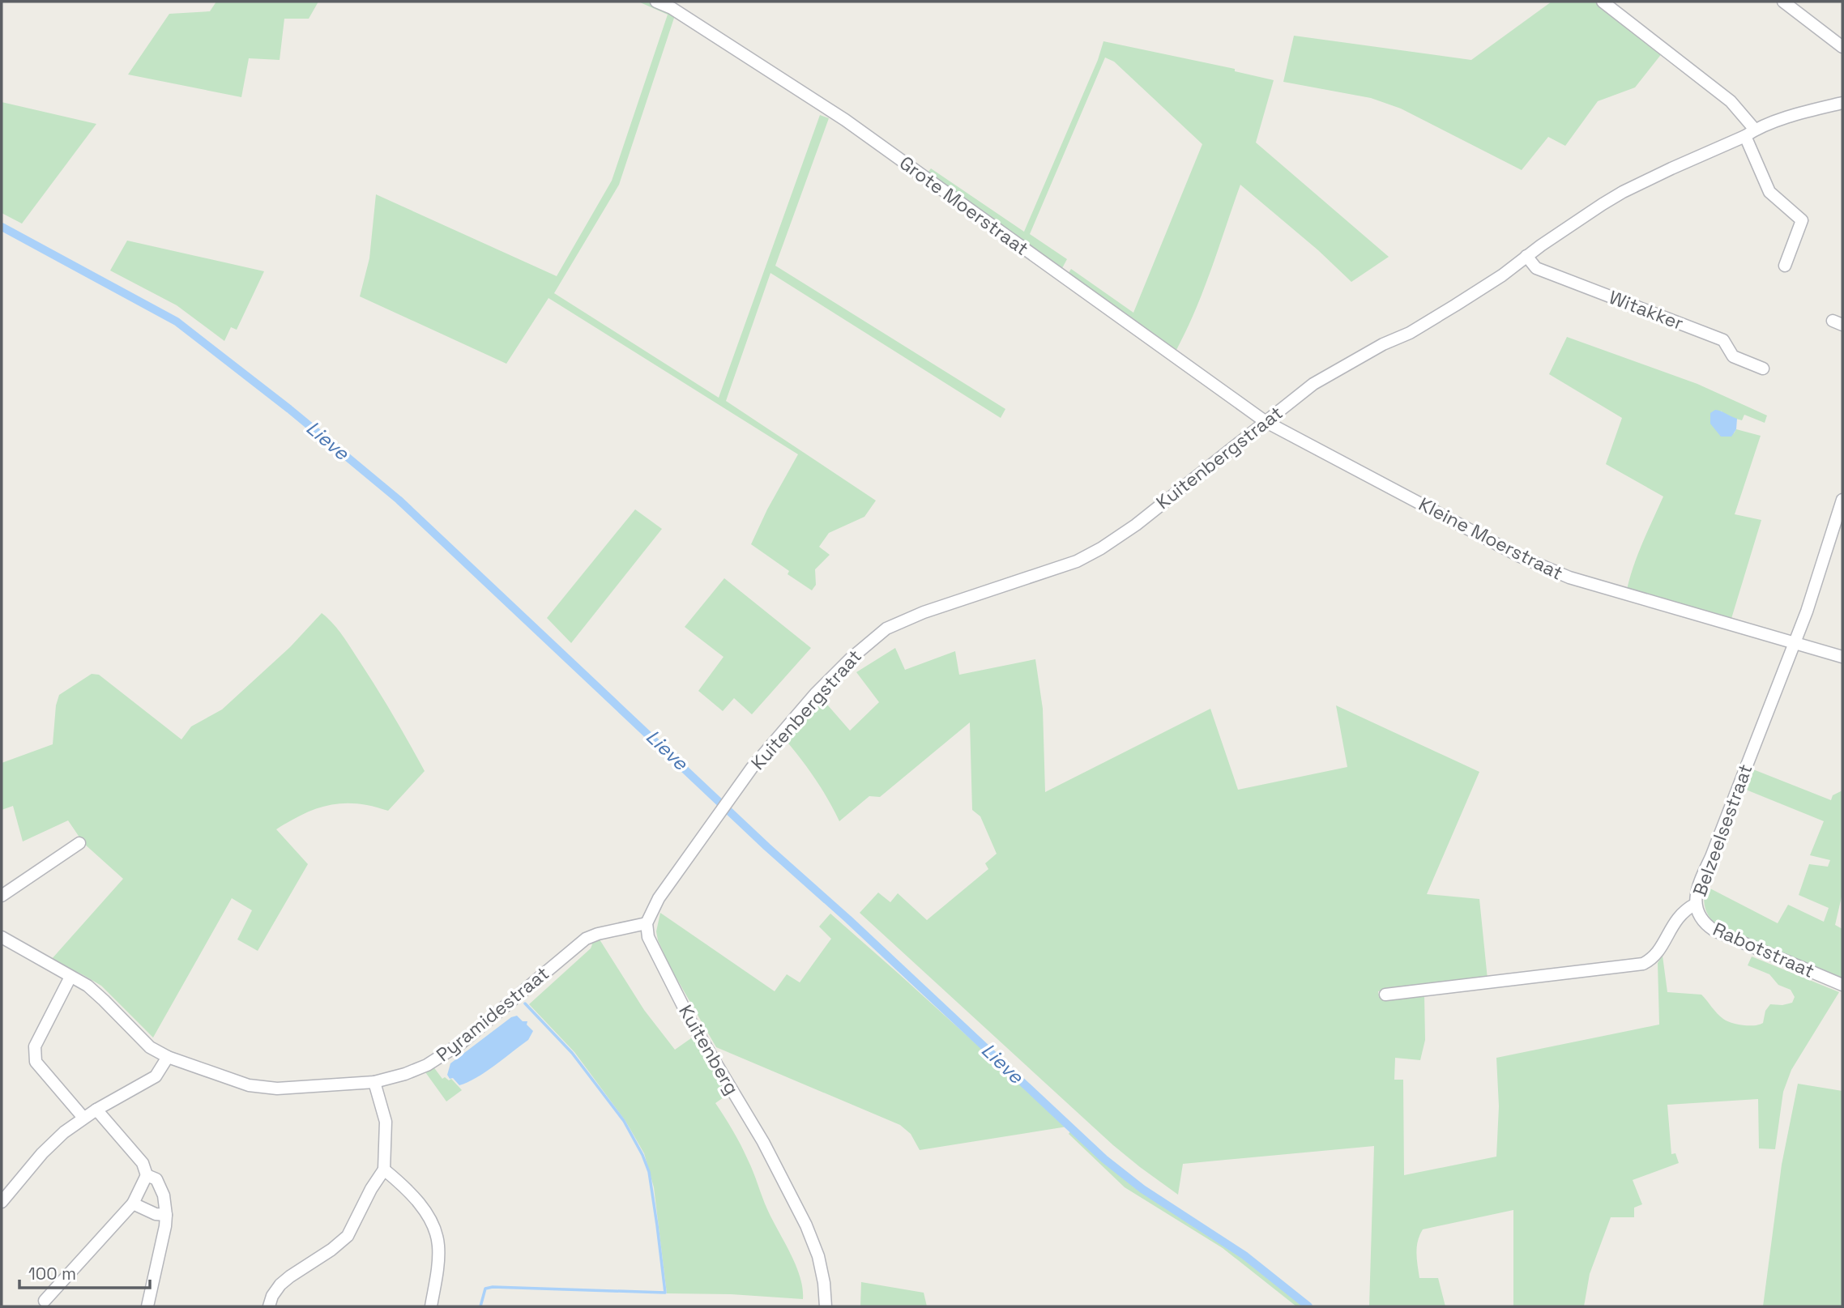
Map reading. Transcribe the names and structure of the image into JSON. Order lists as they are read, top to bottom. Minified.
{"streets":{"street":["Grote Moerstraat","Witakker","Kuitenbergstraat","Kleine Moerstraat","Belzeelsestraat","Rabotstraat","Pyramidestraat","Kuitenberg"]},"crossings":[["Grote Moerstraat","Kuitenbergstraat"],["Grote Moerstraat","Kleine Moerstraat"],["Witakker","Kuitenbergstraat"],["Kuitenbergstraat","Kleine Moerstraat"],["Kuitenbergstraat","Pyramidestraat"],["Kuitenbergstraat","Kuitenberg"],["Kleine Moerstraat","Belzeelsestraat"],["Belzeelsestraat","Rabotstraat"],["Pyramidestraat","Kuitenberg"]],"water":["Lieve"],"scale_bar":"100 m"}
